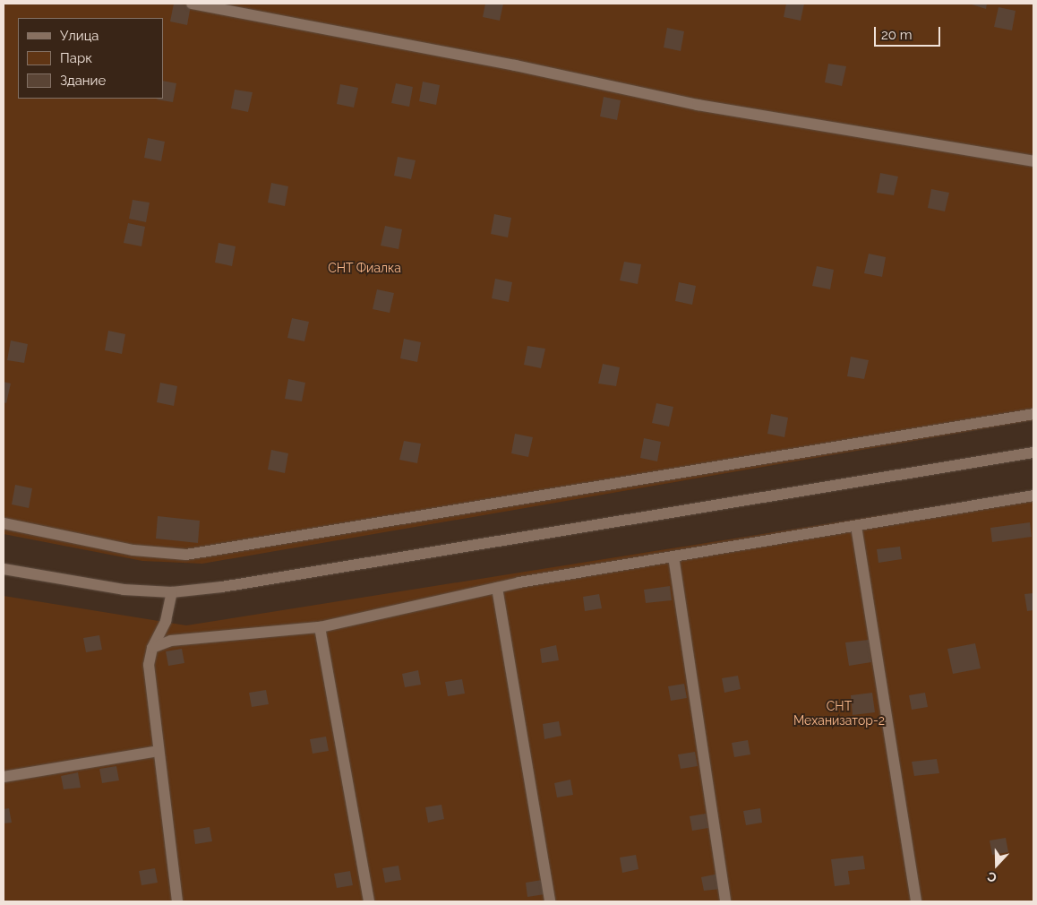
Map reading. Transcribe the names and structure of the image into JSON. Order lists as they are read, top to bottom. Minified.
{"parks":["СНТ Фиалка","СНТ Механизатор-2"],"legend":["Улица","Парк","Здание"],"scale_bar":"20 m","north":"bottom"}
